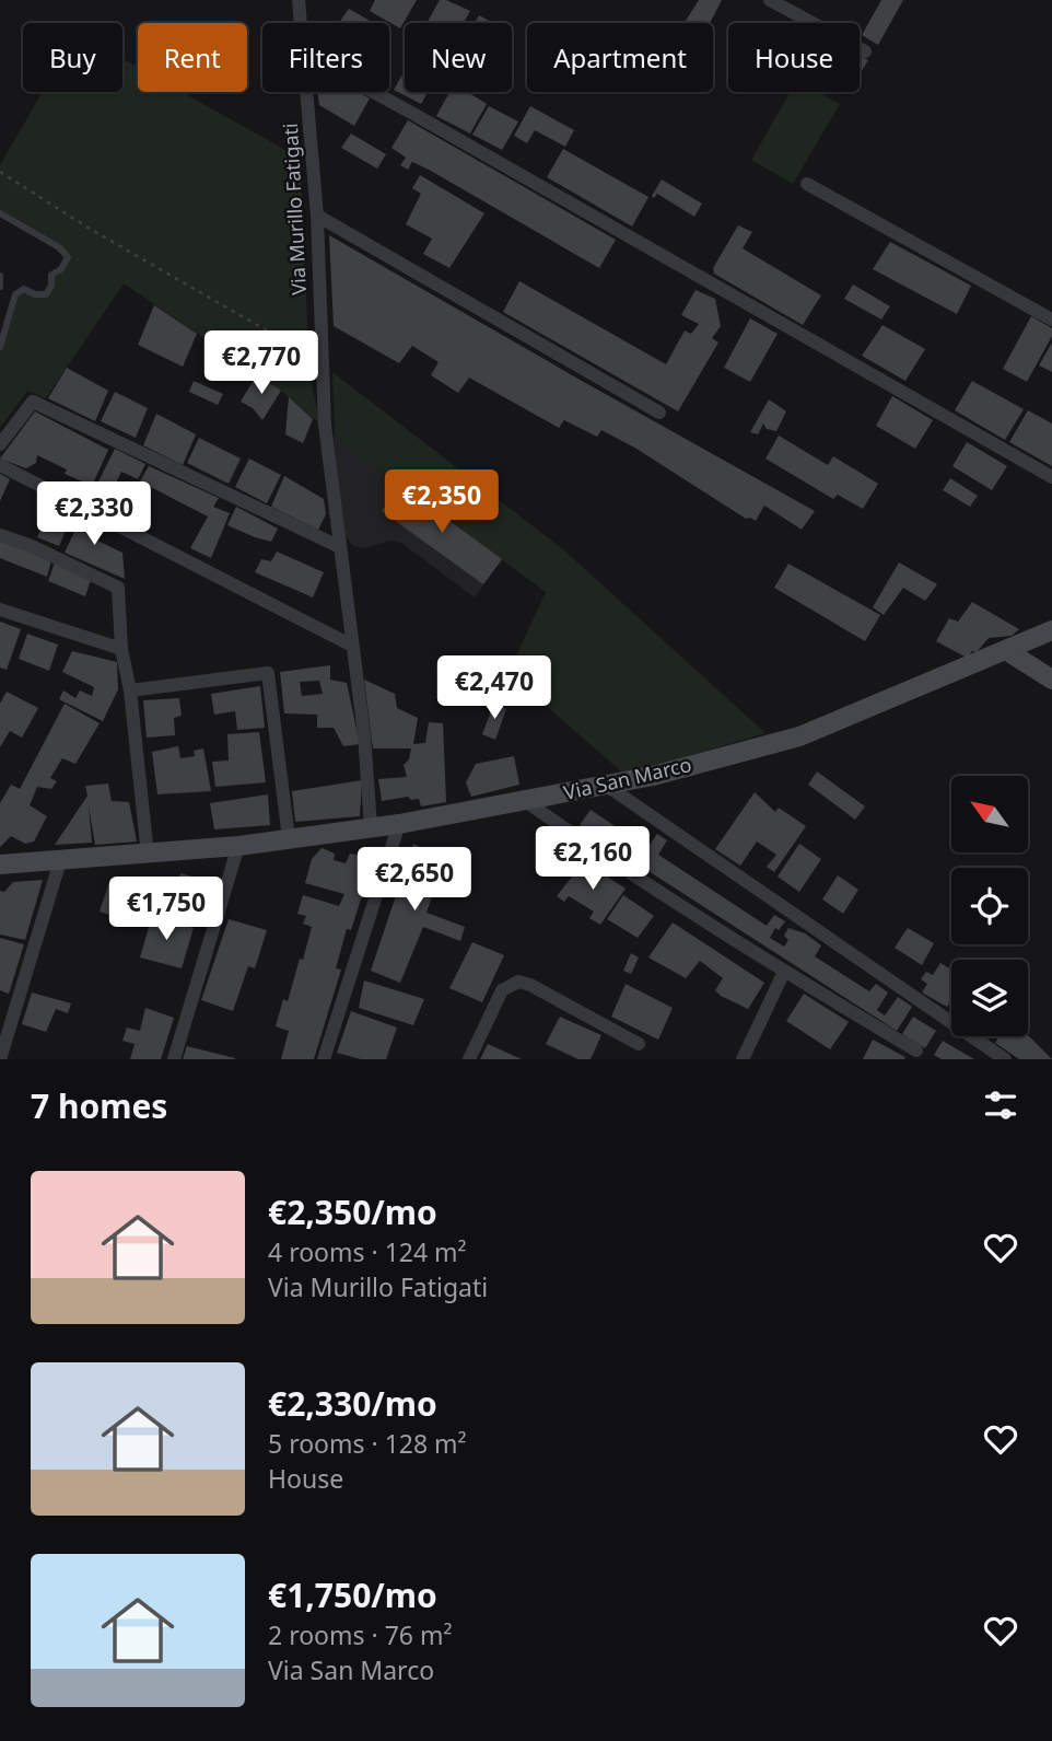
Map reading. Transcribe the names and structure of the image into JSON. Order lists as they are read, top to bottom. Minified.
{"streets":{"main road":["Via San Marco"],"street":["Via Murillo Fatigati"]},"crossings":[["Via Murillo Fatigati","Via San Marco"]],"north":"top left","page":{"chip":["Buy","Rent","Filters","New","Apartment","House"],"price":["€2,770","€2,350","€2,330","€2,470","€2,160","€2,650","€1,750"],"heading":"7 homes","list":[{"name":"€2,350/mo","note":"4 rooms · 124 m² · Via Murillo Fatigati"},{"name":"€2,330/mo","note":"5 rooms · 128 m² · House"},{"name":"€1,750/mo","note":"2 rooms · 76 m² · Via San Marco"}]}}
